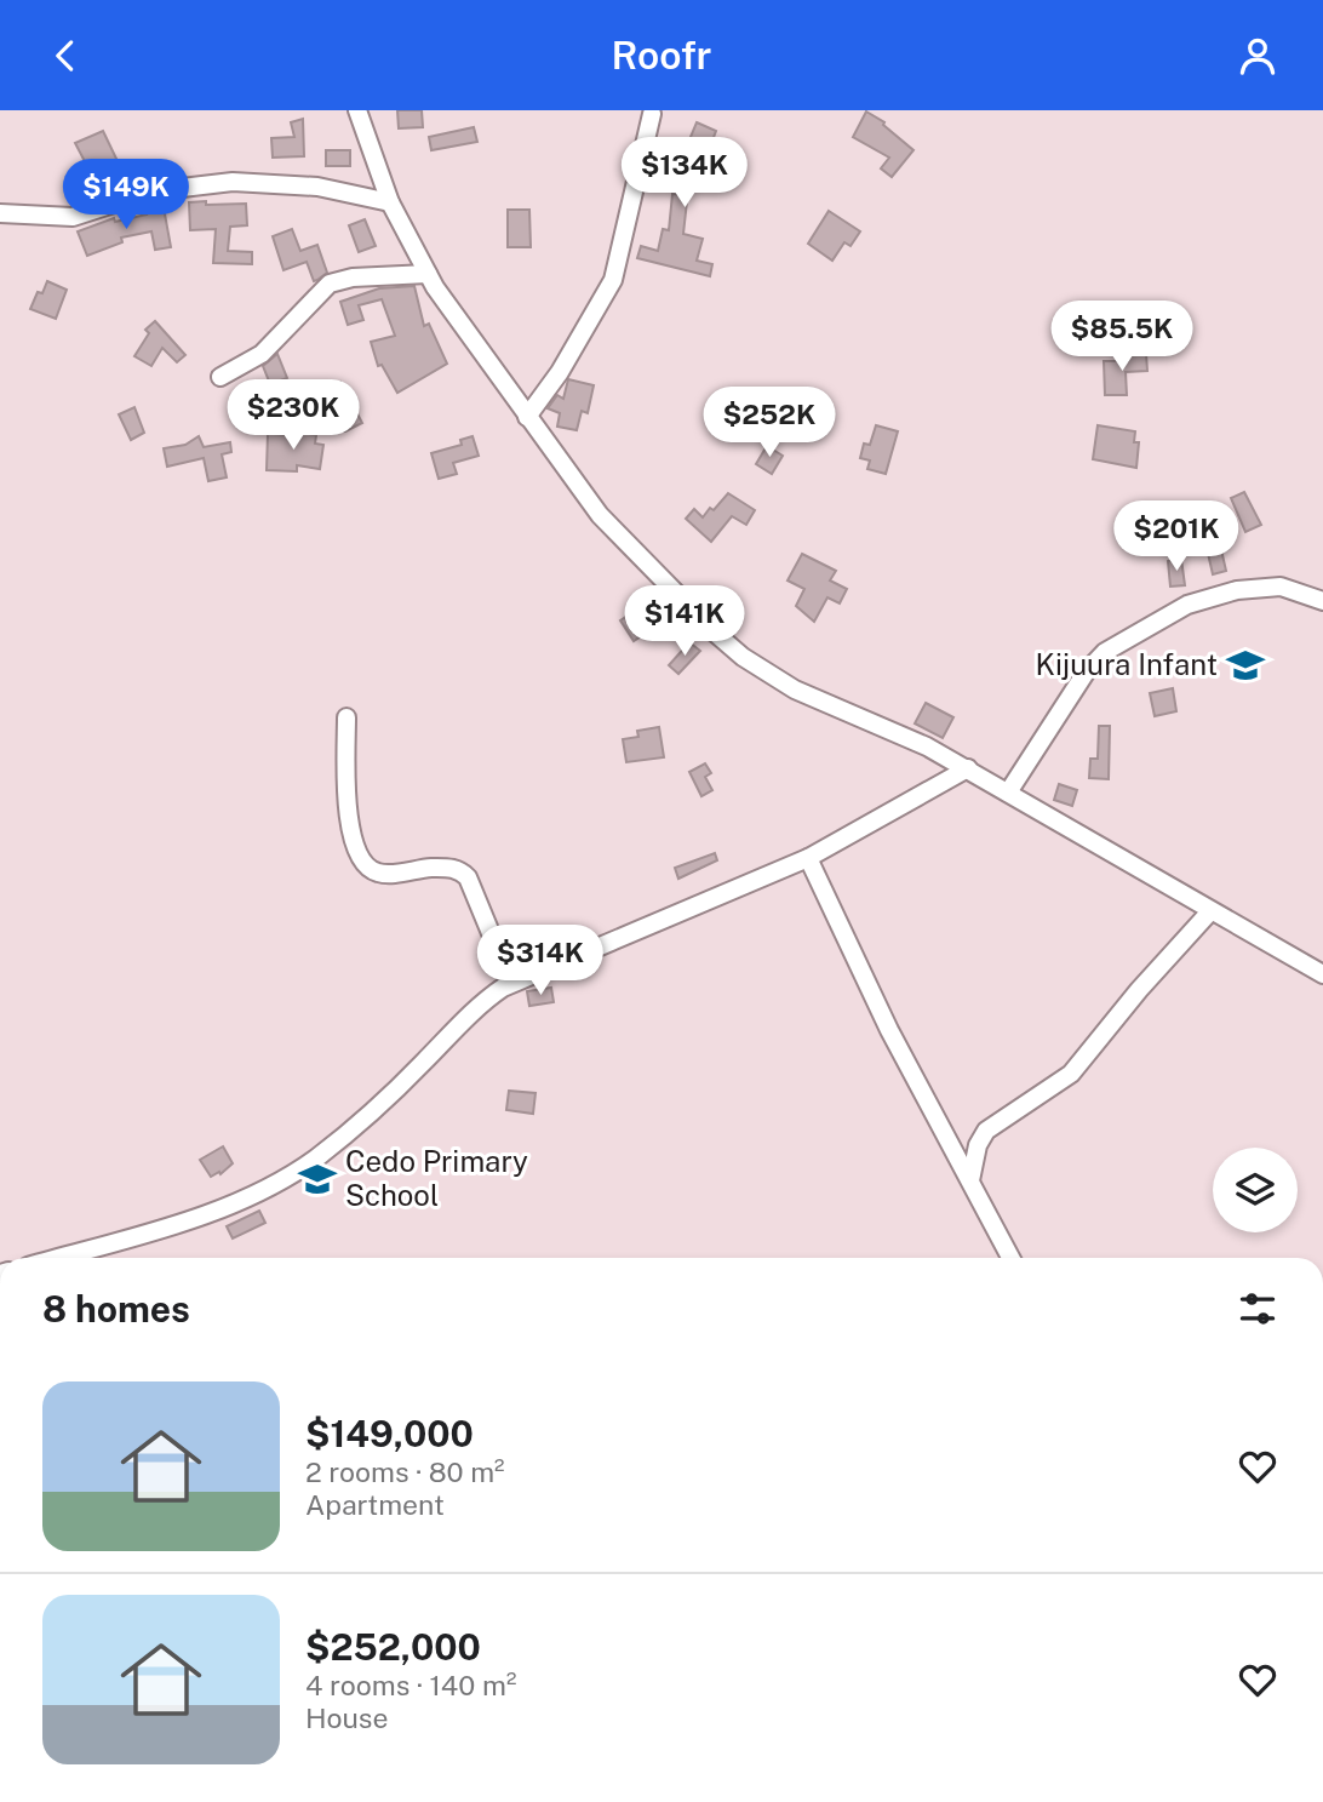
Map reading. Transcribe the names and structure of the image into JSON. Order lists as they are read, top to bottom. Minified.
{"places":{"school or university":["Kijuura Infant","Cedo Primary School"]},"page":{"header":"Roofr","price":["$134K","$149K","$85.5K","$230K","$252K","$201K","$141K","$314K"],"heading":"8 homes","list":[{"name":"$149,000","note":"2 rooms · 80 m² · Apartment"},{"name":"$252,000","note":"4 rooms · 140 m² · House"}]}}
